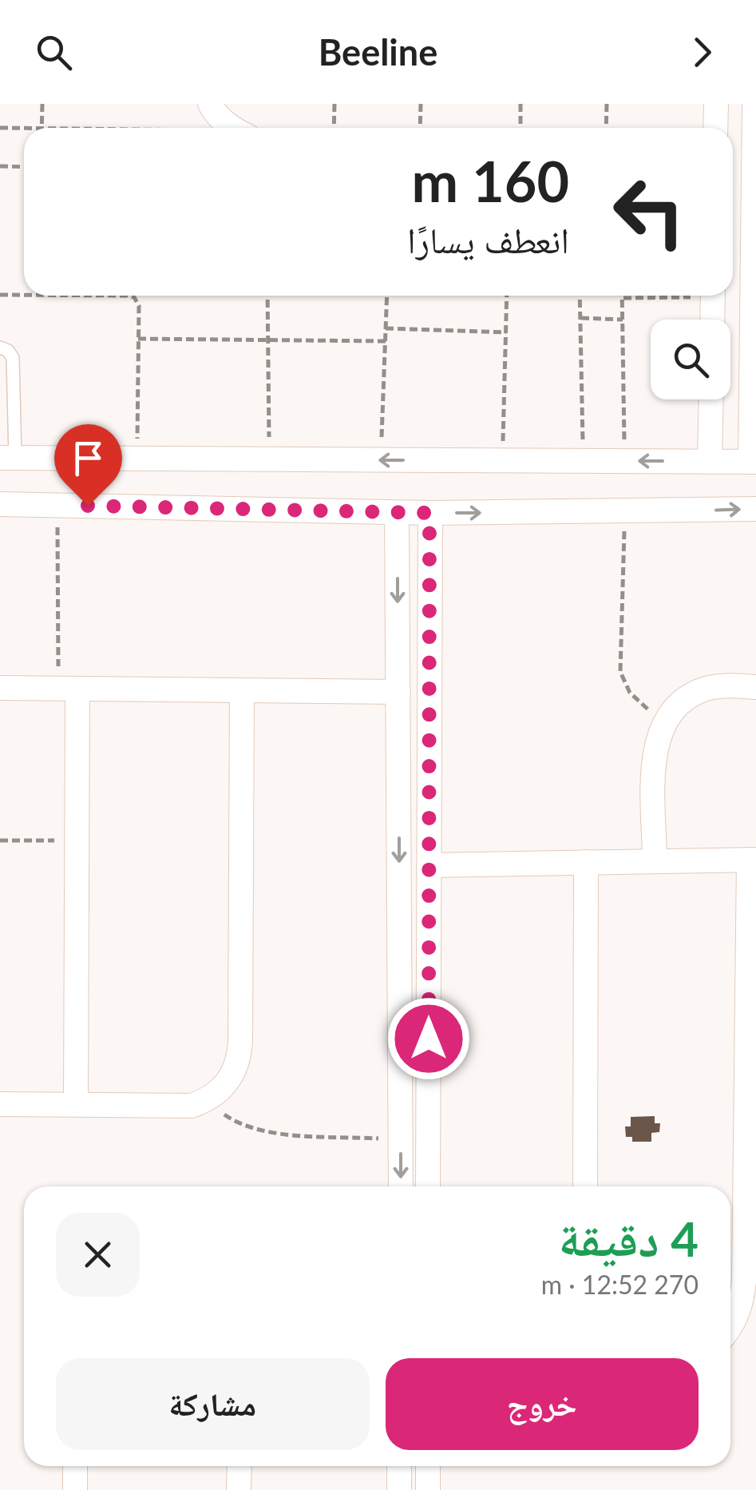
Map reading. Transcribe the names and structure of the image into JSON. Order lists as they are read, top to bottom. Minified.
{"page":{"header":"Beeline","turn":["160 m","انعطف يسارًا"],"heading":["4 دقيقة","270 m · 12:52"],"buttons":["خروج","مشاركة"]}}
